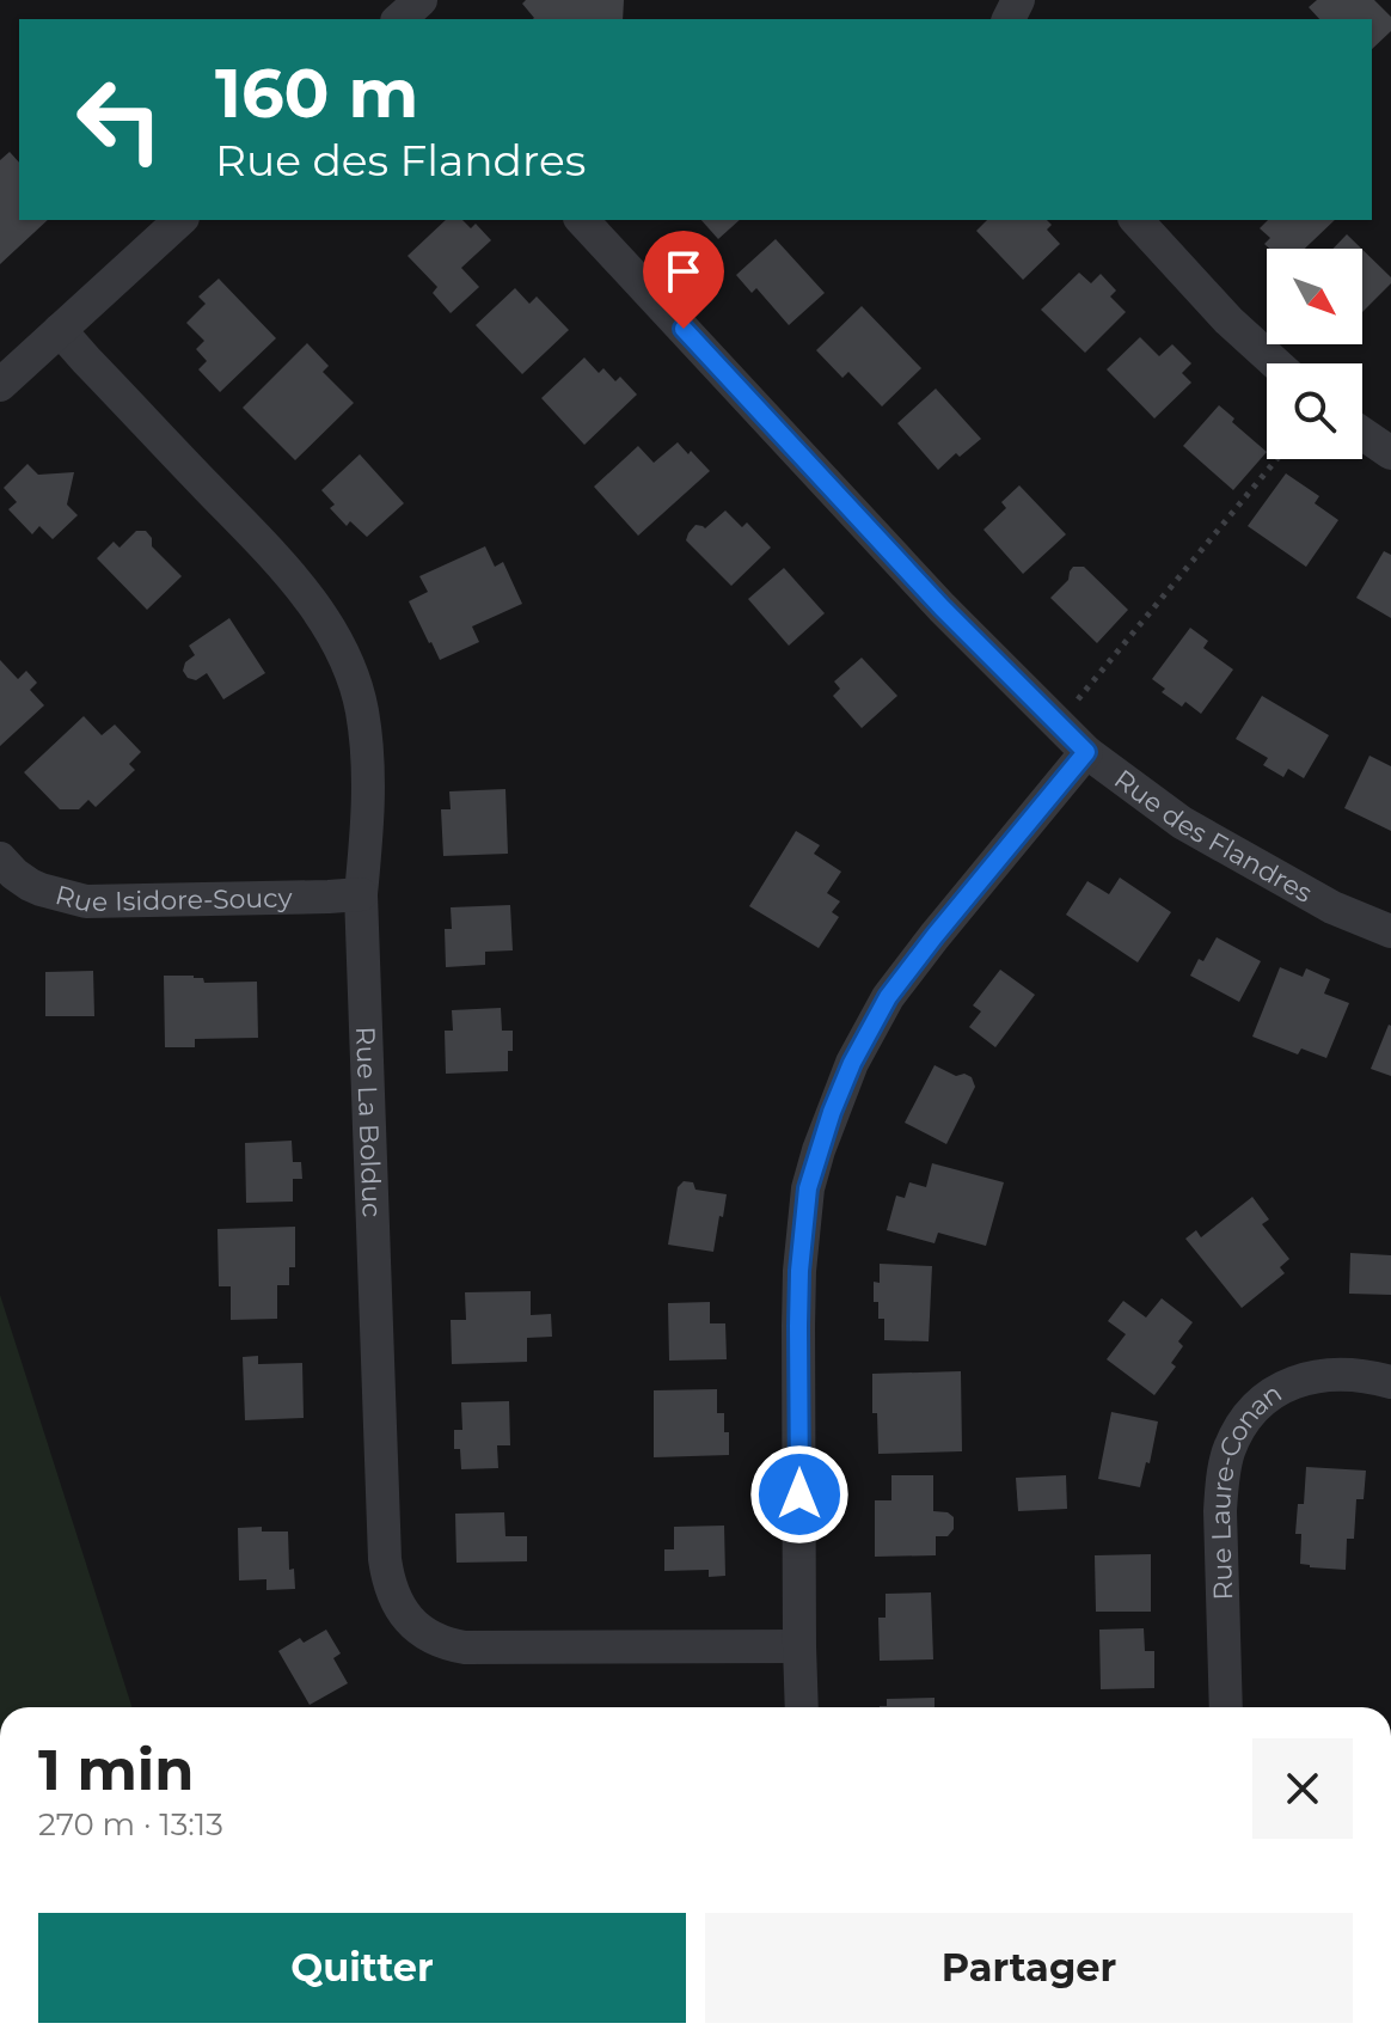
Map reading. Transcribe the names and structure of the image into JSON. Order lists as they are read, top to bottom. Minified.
{"streets":{"street":["Rue des Flandres","Rue Isidore-Soucy","Rue La Bolduc","Rue Laure-Conan"]},"crossings":[["Rue Isidore-Soucy","Rue La Bolduc"]],"north":"bottom right","page":{"turn":["160 m","Rue des Flandres"],"heading":["1 min","270 m · 13:13"],"buttons":["Quitter","Partager"]}}
